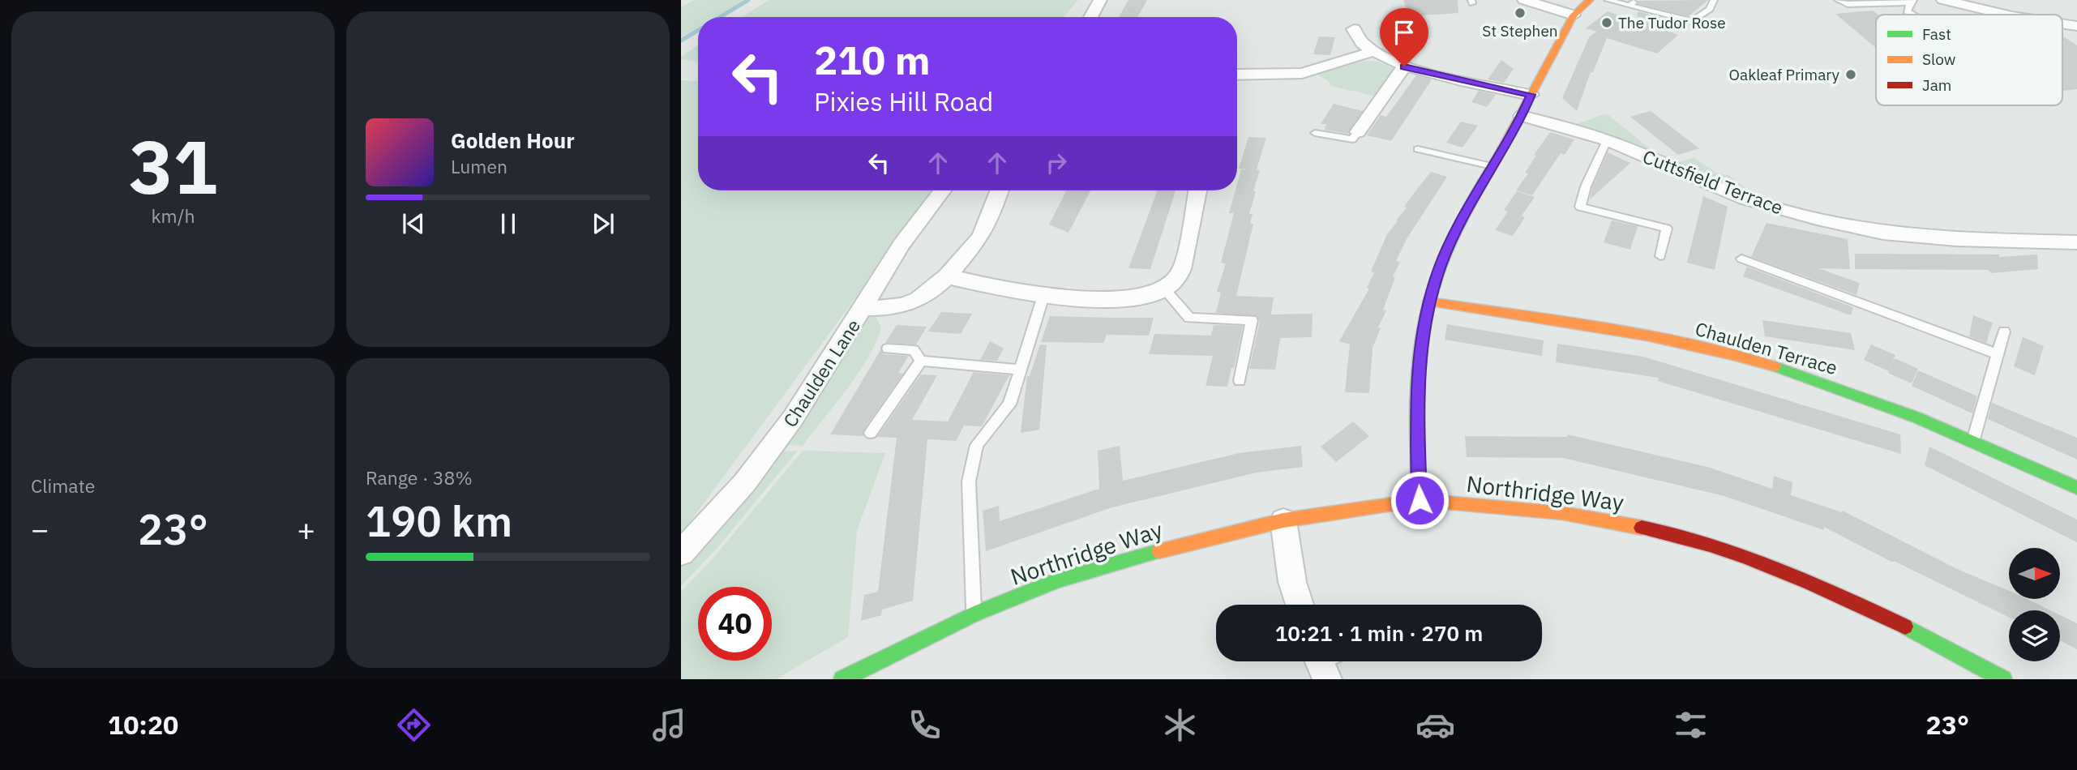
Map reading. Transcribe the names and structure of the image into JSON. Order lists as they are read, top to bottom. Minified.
{"streets":{"street":["Cuttsfield Terrace","Chaulden Terrace","Chaulden Lane","Northridge Way"]},"places":["St Stephen","The Tudor Rose","Oakleaf Primary"],"legend":["Fast","Slow","Jam"],"north":"right","page":{"tile":[["31","km/h"],"Climate",["Range · 38%","190 km"]],"turn":["210 m","Pixies Hill Road"],"song":["Golden Hour","Lumen"],"heat":["−","23°","+"],"limit":"40","trip":"10:21 · 1 min · 270 m","tabs":["10:20","23°"]}}
